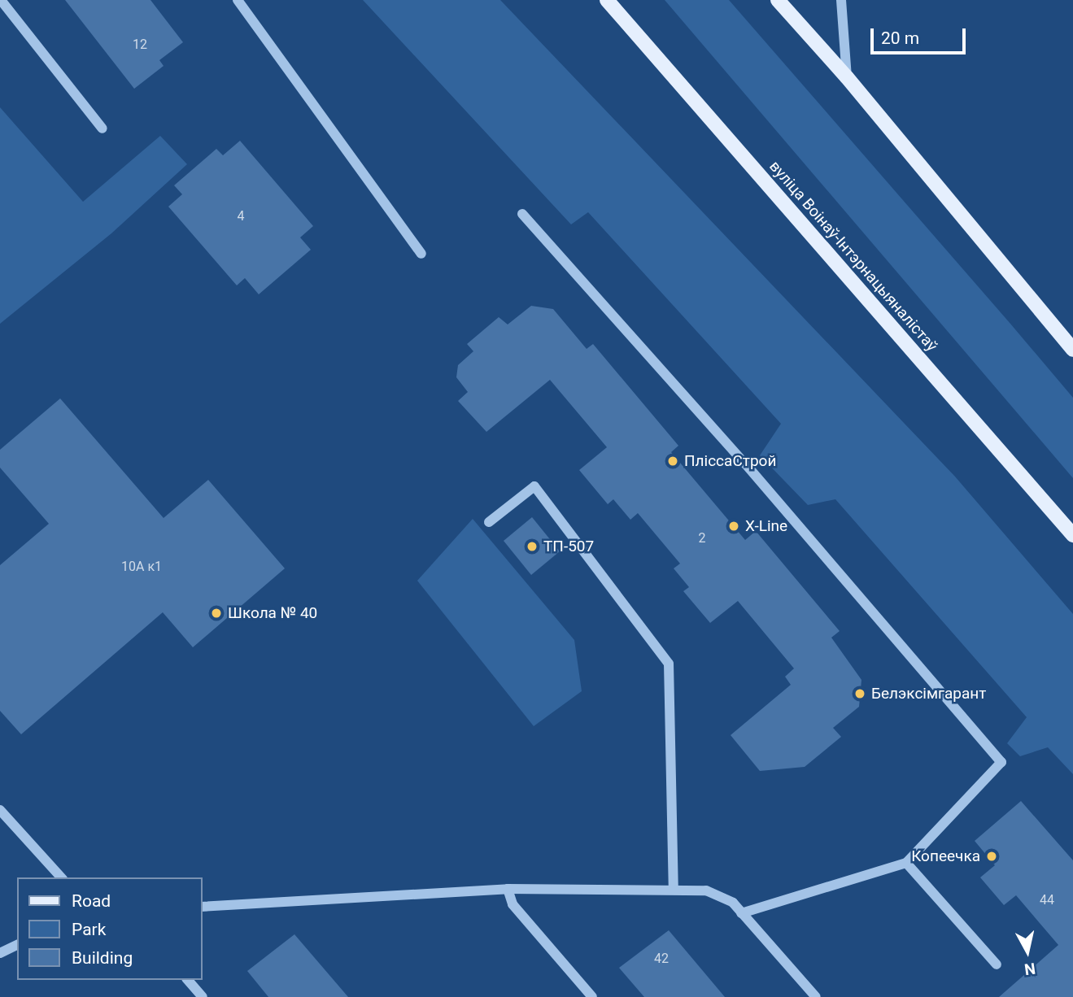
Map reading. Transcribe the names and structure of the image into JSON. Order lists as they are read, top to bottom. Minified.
{"streets":{"main road":["вуліца Воінаў-Інтэрнацыяналістаў"]},"places":["ПліссаСтрой","X-Line","ТП-507","Школа № 40","Белэксімгарант","Копеечка"],"house_numbers":["12","4","2","10А к1","44","42"],"legend":["Road","Park","Building"],"scale_bar":"20 m","north":"bottom"}
